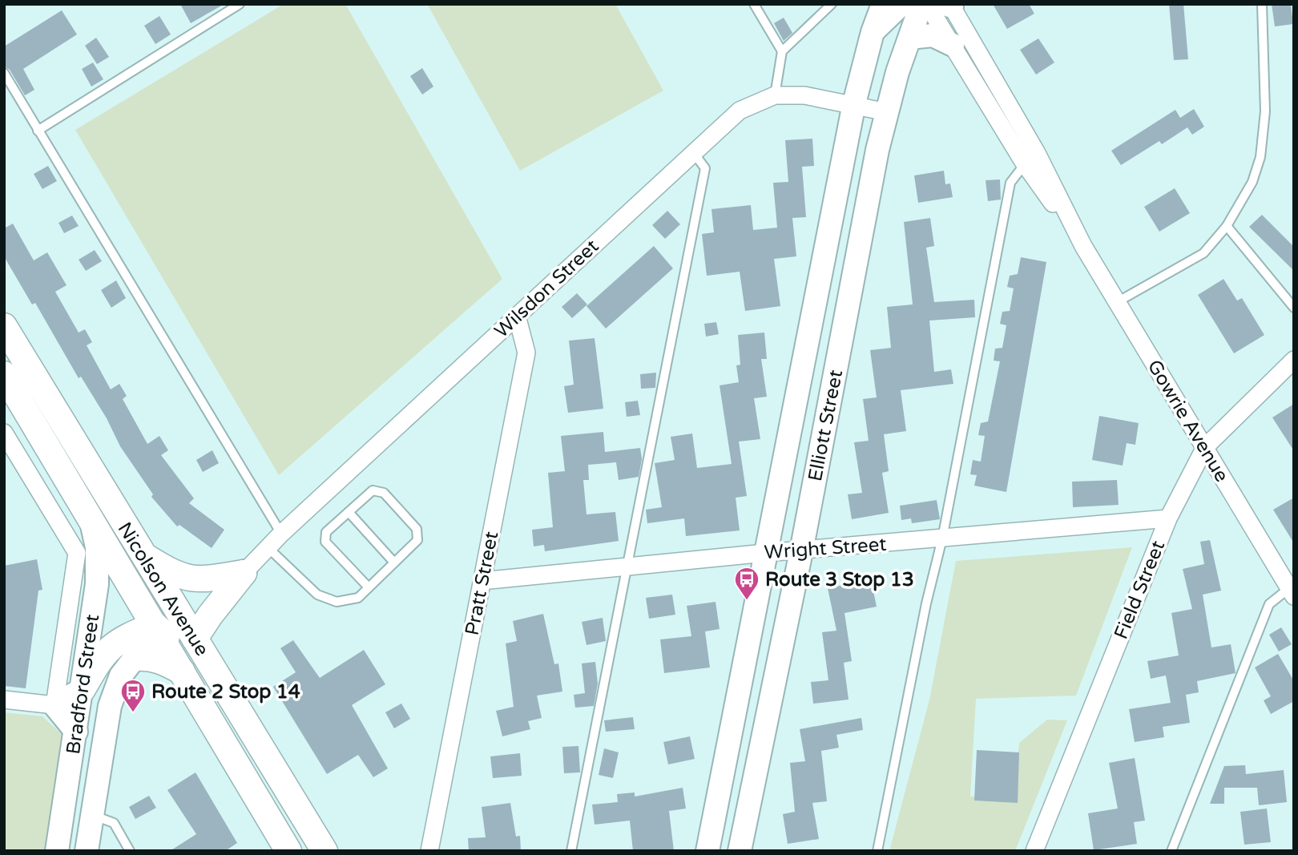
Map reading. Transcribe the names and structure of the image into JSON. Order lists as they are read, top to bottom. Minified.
{"streets":{"main road":["Nicolson Avenue"],"street":["Wilsdon Street","Gowrie Avenue","Elliott Street","Wright Street","Pratt Street","Field Street","Bradford Street"]},"crossings":[["Wilsdon Street","Elliott Street"],["Wilsdon Street","Pratt Street"],["Gowrie Avenue","Field Street"],["Elliott Street","Wright Street"],["Wright Street","Pratt Street"],["Wright Street","Field Street"],["Nicolson Avenue","Bradford Street"]],"places":{"bus stop":["Route 3 Stop 13","Route 2 Stop 14"]}}
